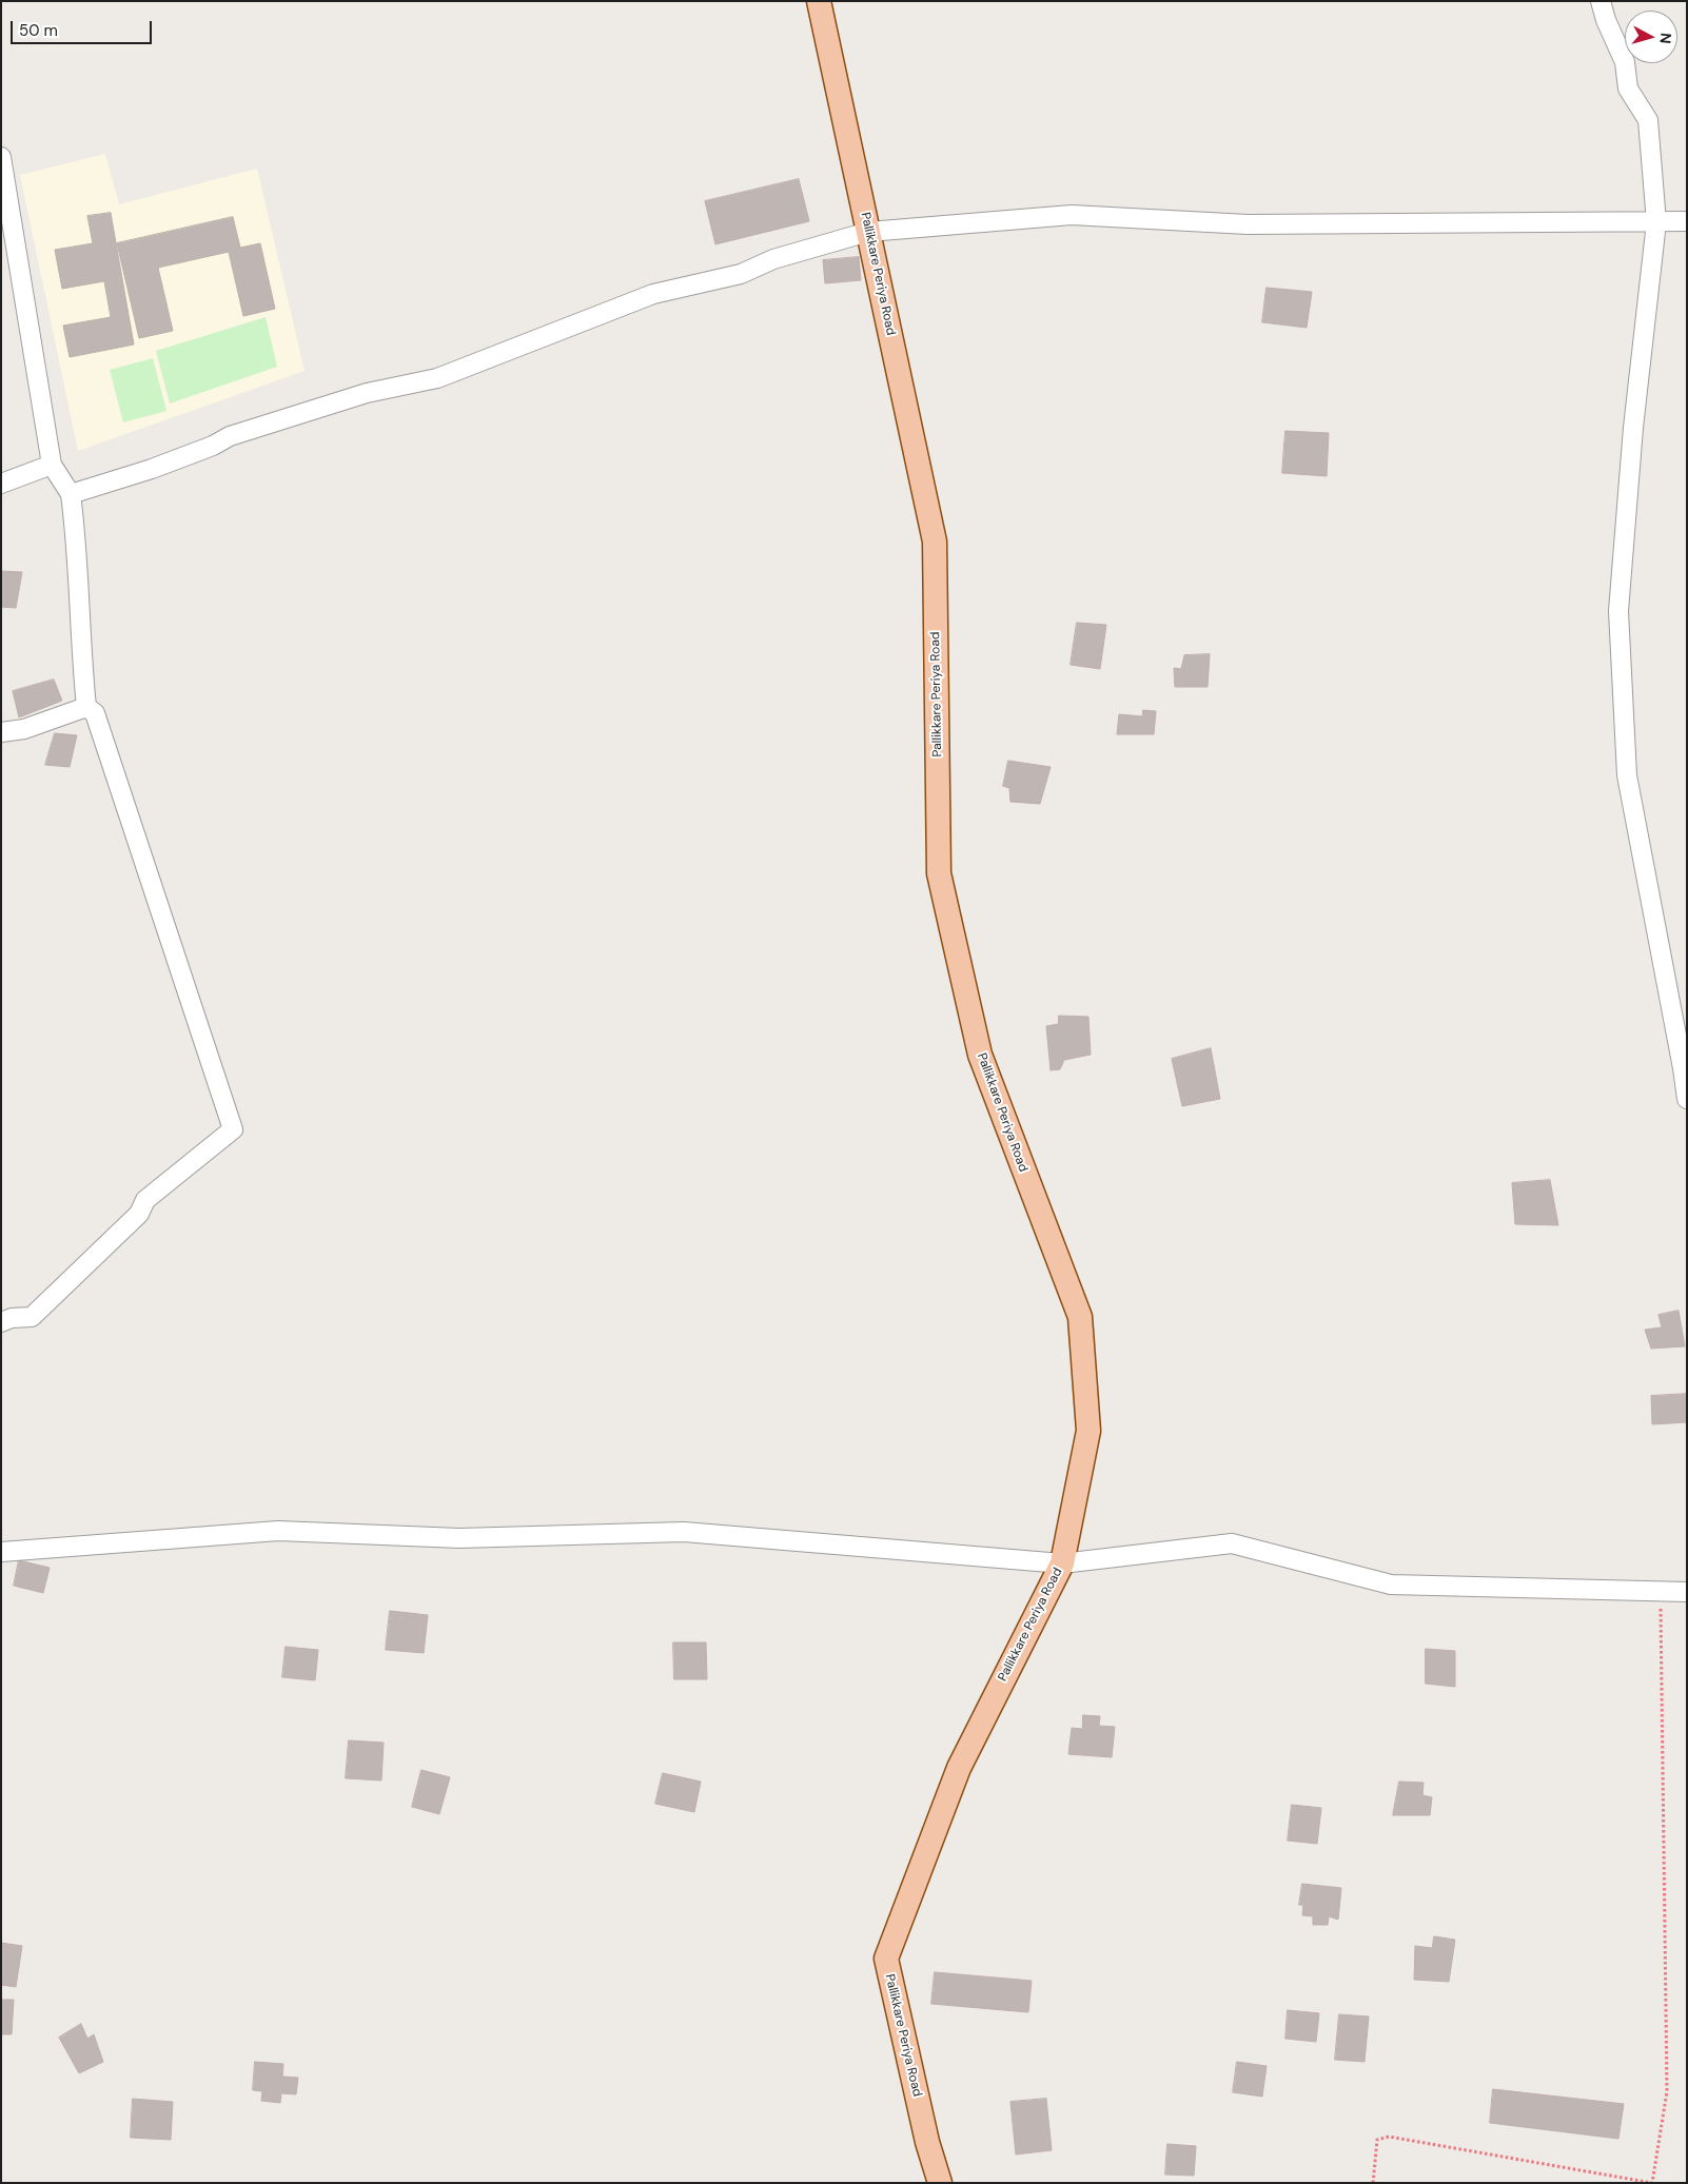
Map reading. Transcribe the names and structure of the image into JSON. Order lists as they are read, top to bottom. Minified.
{"streets":{"main road":["Pallikkare Periya Road"]},"scale_bar":"50 m","north":"right"}
